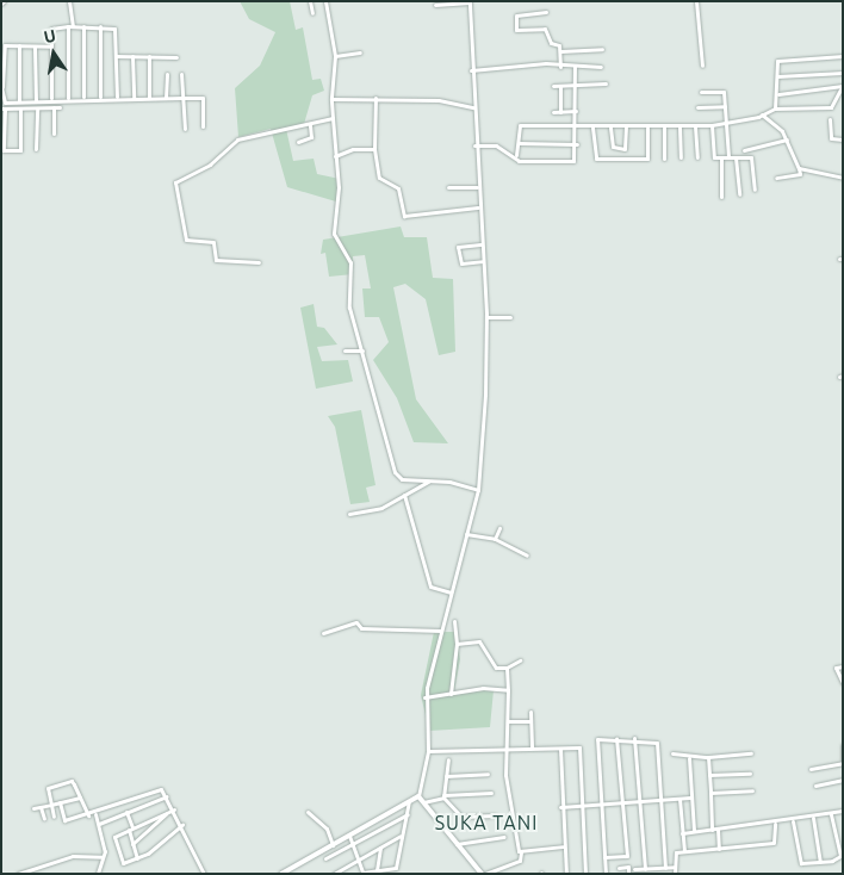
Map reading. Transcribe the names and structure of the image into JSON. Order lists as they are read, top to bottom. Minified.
{"districts":["SUKA TANI"],"north":"top"}
